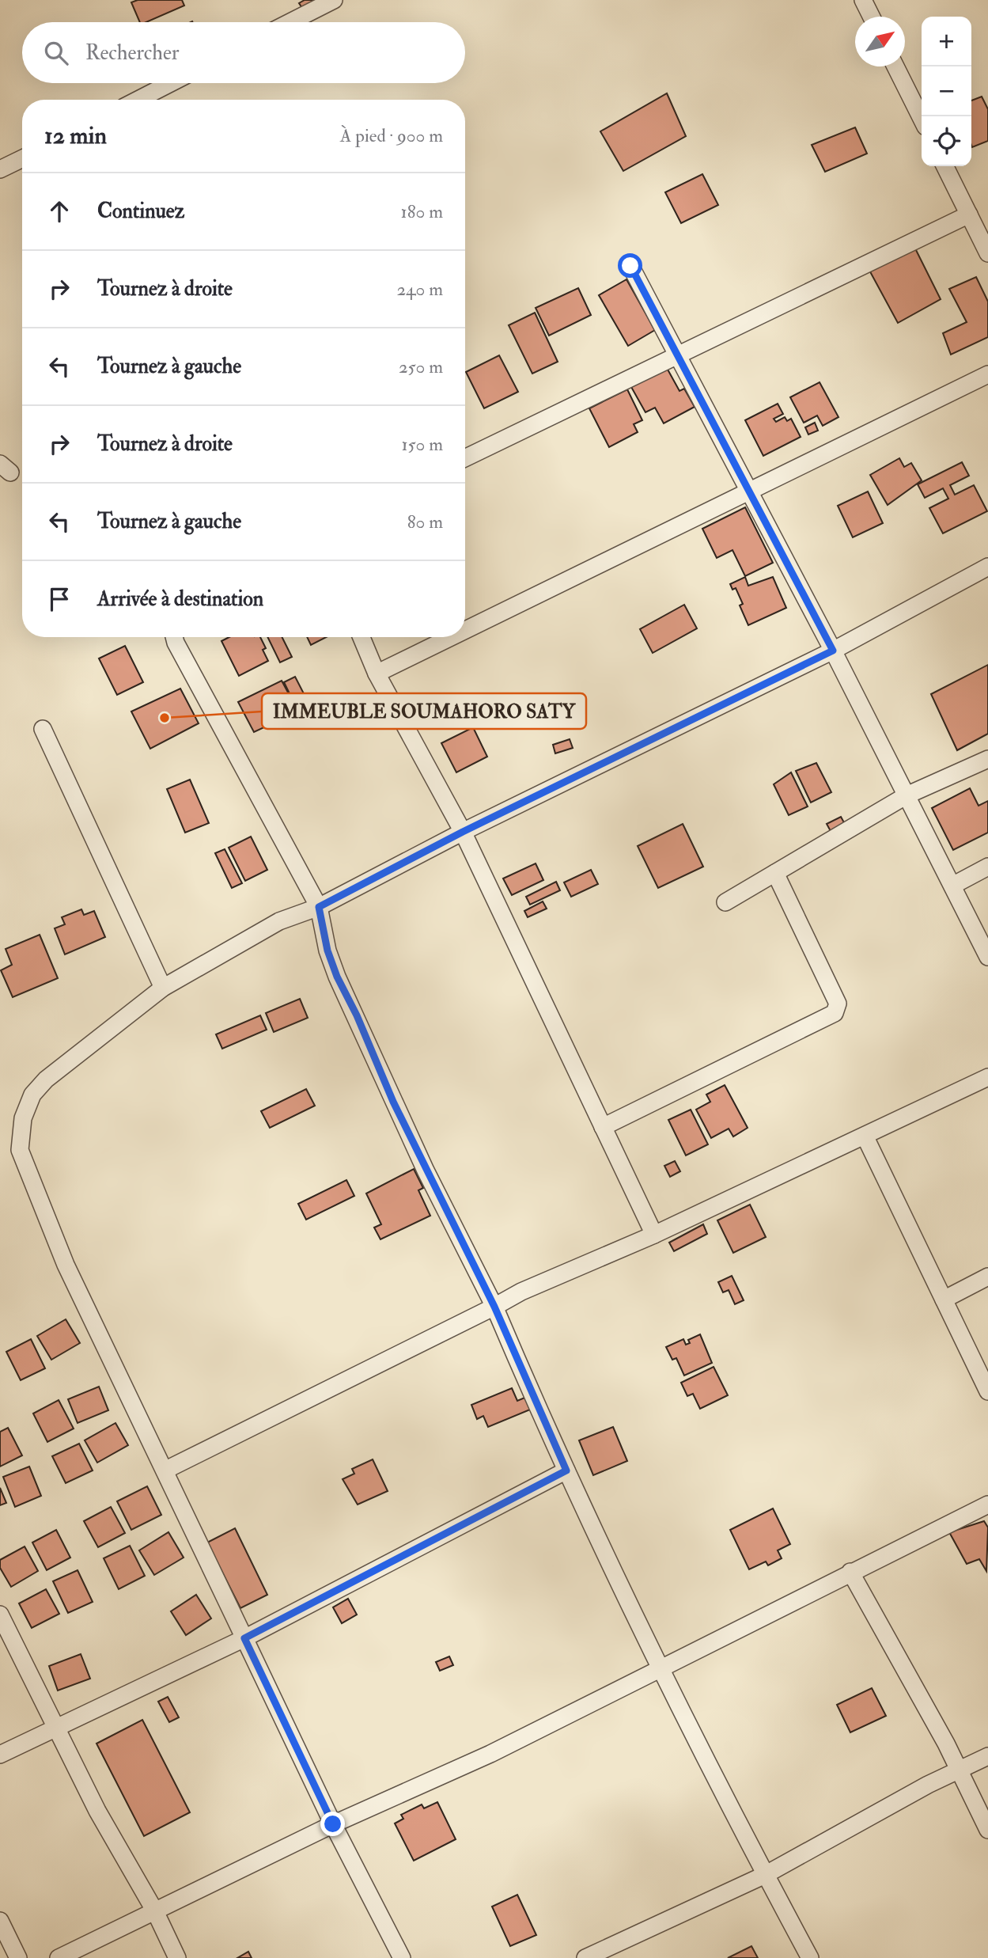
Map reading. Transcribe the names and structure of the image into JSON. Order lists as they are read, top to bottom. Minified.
{"places":["IMMEUBLE SOUMAHORO SATY"],"north":"top right","page":{"map_buttons":["+","−"],"search":"Rechercher","heading":["12 min","À pied · 900 m"],"list":[["Continuez","180 m"],["Tournez à droite","240 m"],["Tournez à gauche","250 m"],["Tournez à droite","150 m"],["Tournez à gauche","80 m"],"Arrivée à destination"]}}
